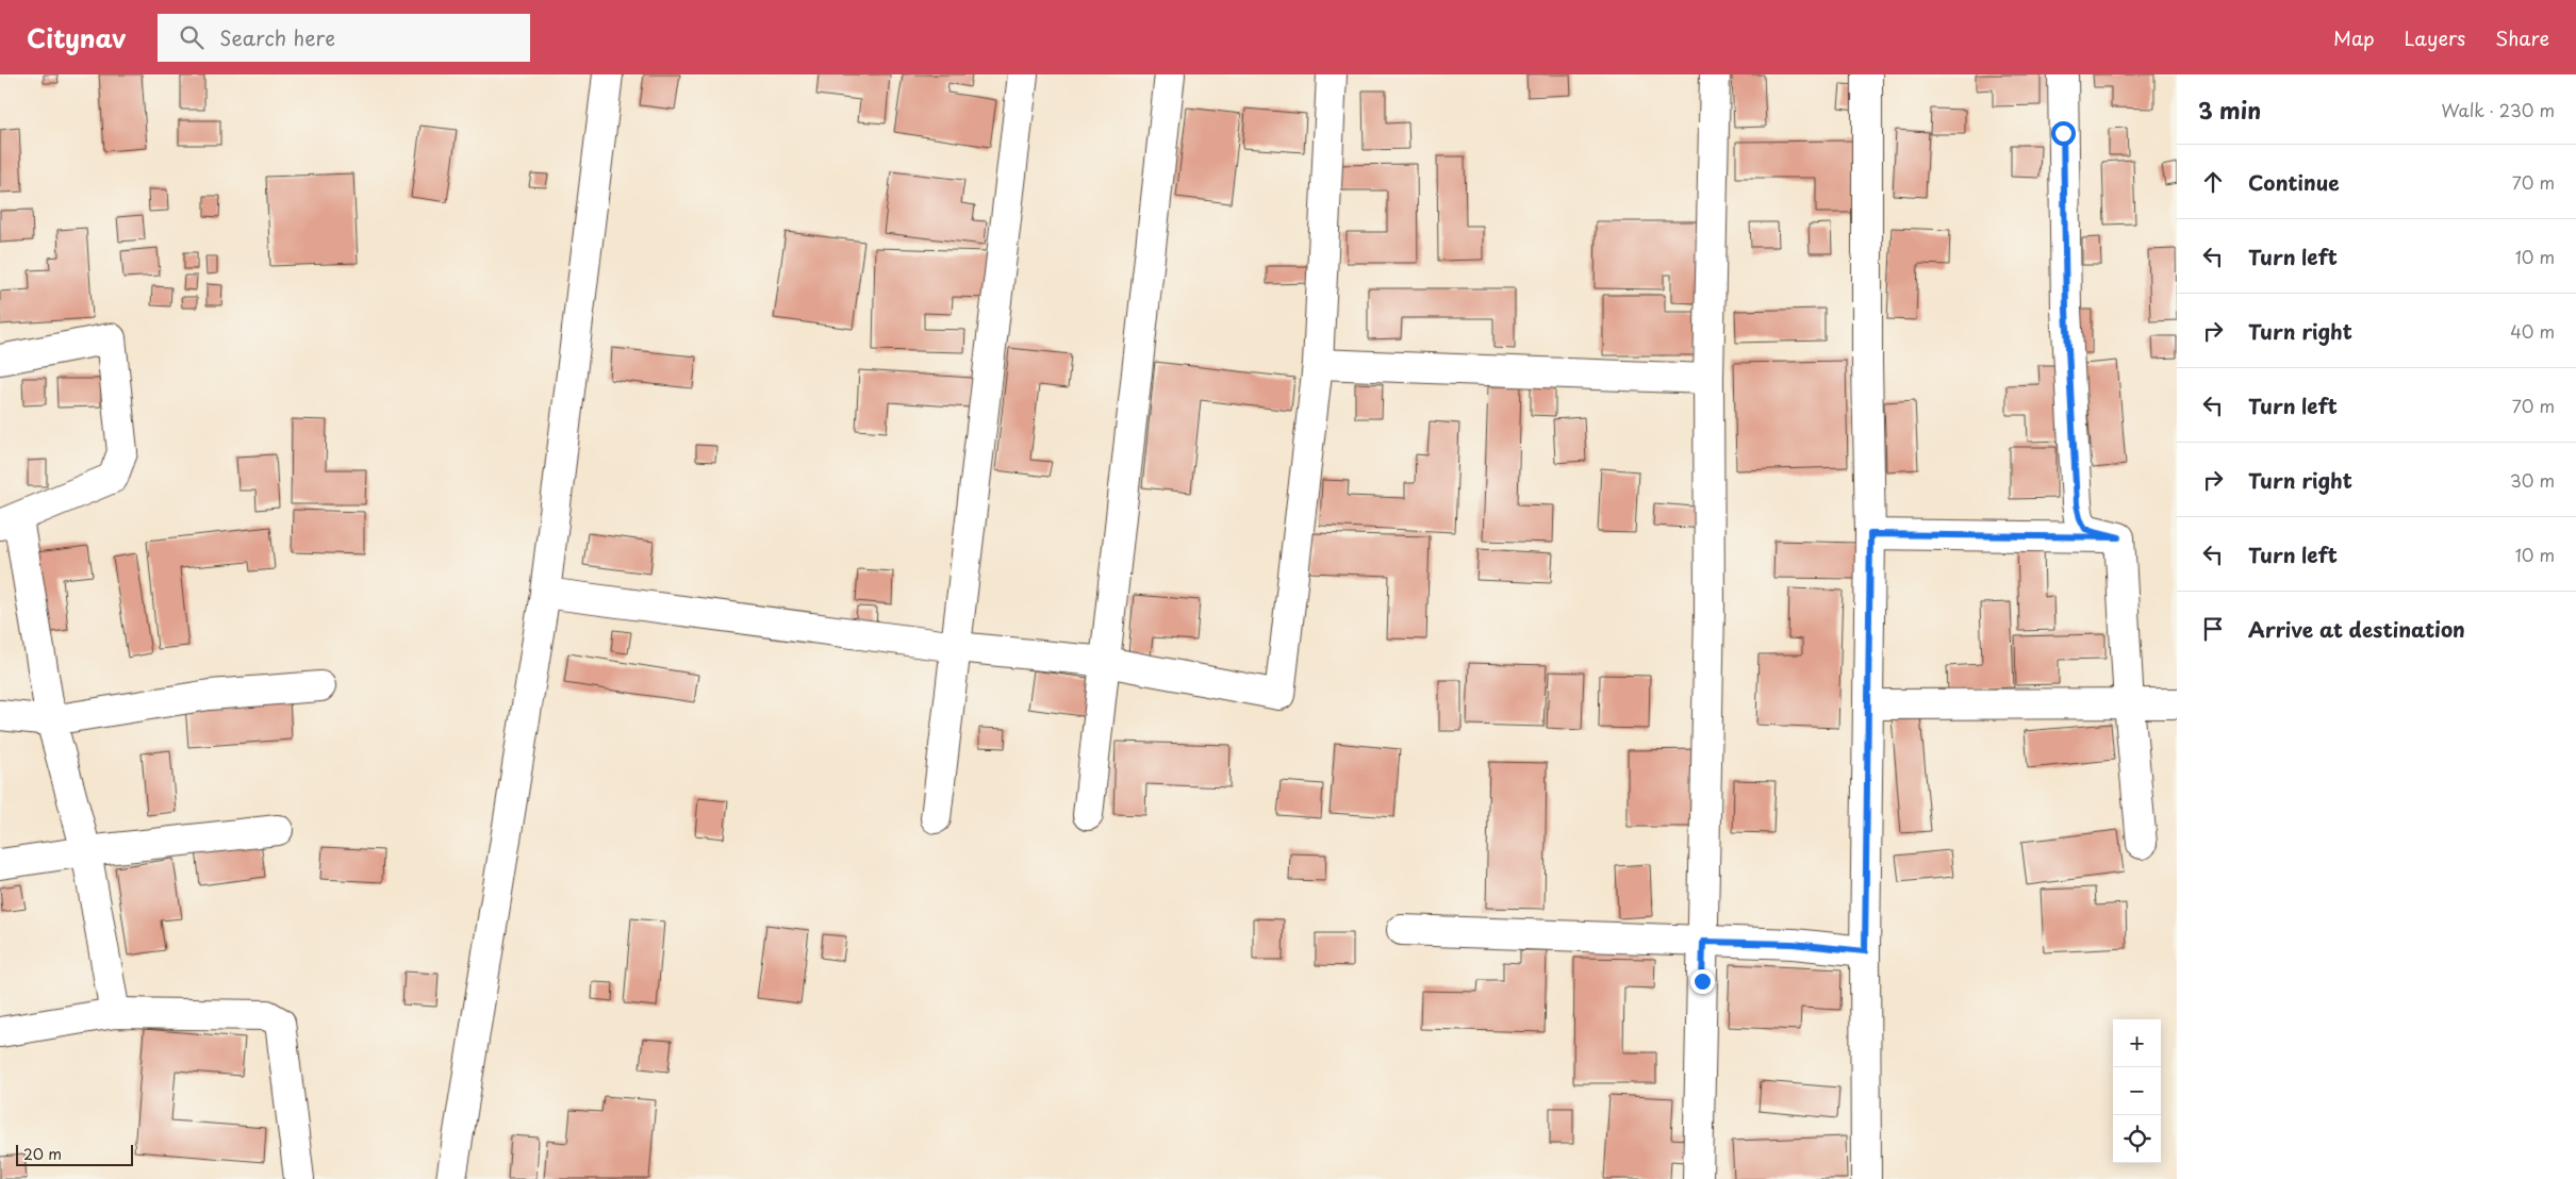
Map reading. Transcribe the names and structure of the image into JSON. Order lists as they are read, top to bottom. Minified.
{"scale_bar":"20 m","page":{"header":"Citynav","search":"Search here","nav":["Map","Layers","Share"],"heading":["3 min","Walk · 230 m"],"list":[["Continue","70 m"],["Turn left","10 m"],["Turn right","40 m"],["Turn left","70 m"],["Turn right","30 m"],["Turn left","10 m"],"Arrive at destination"],"map_buttons":["+","−"],"scale":"20 m"}}
